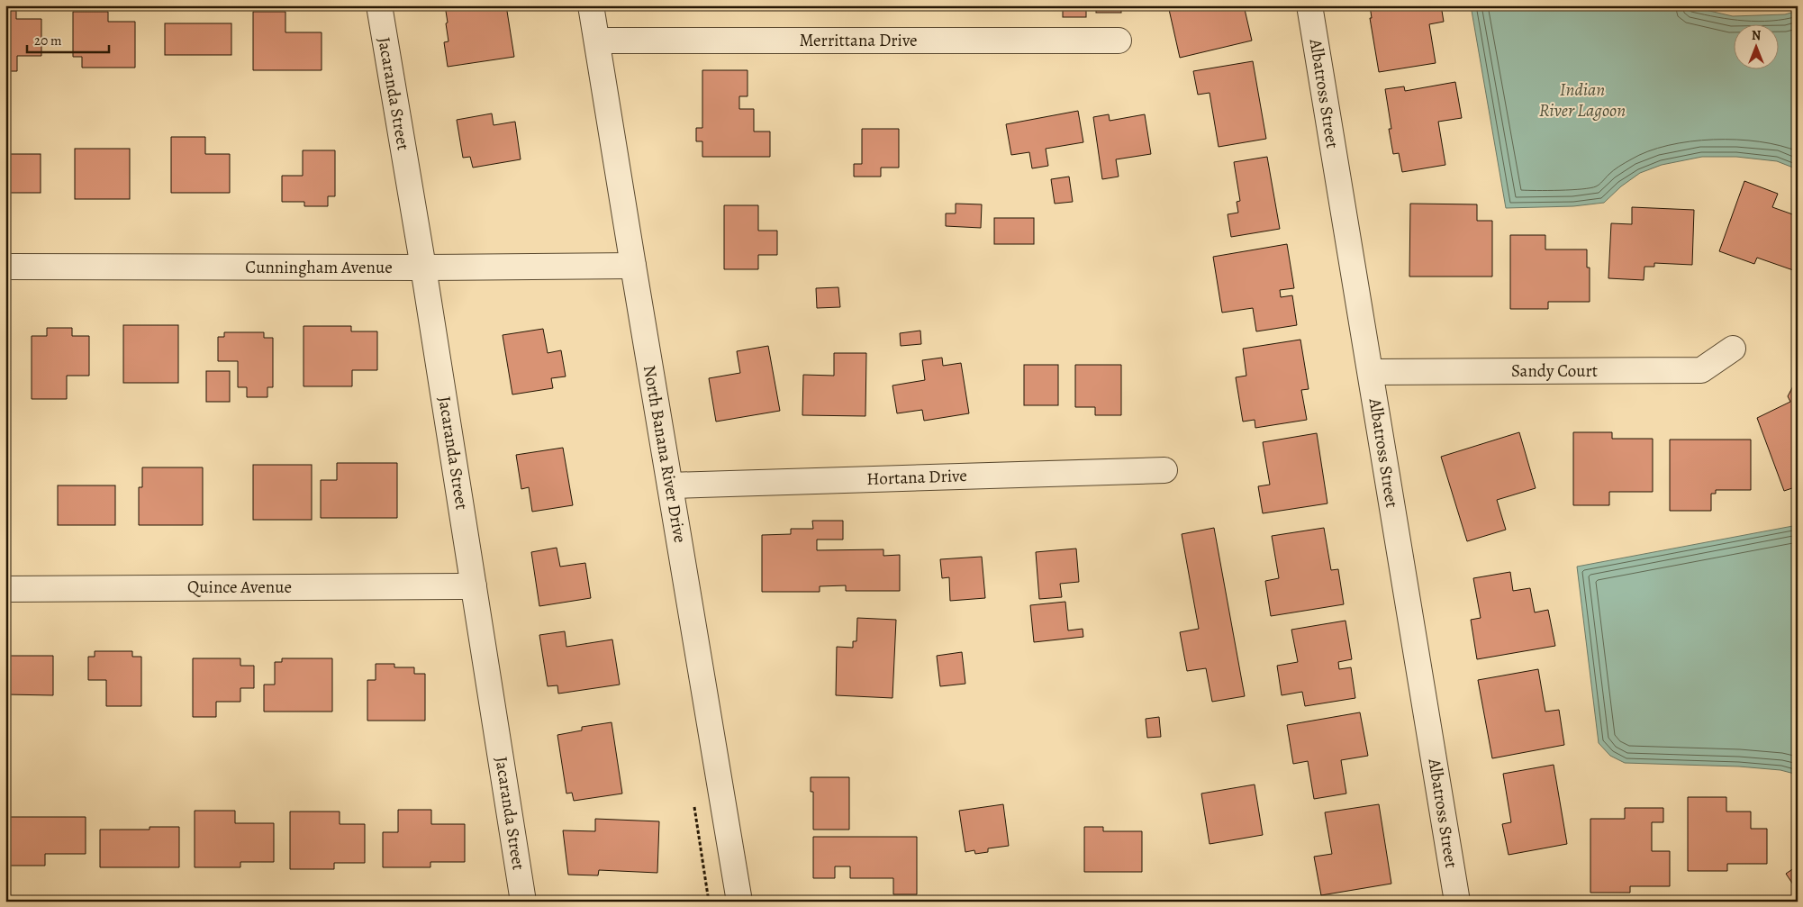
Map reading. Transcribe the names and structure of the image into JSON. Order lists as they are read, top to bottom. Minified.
{"streets":{"street":["Merrittana Drive","Jacaranda Street","Albatross Street","Cunningham Avenue","Sandy Court","North Banana River Drive","Hortana Drive","Quince Avenue"]},"crossings":[["Merrittana Drive","North Banana River Drive"],["Jacaranda Street","Cunningham Avenue"],["Jacaranda Street","Quince Avenue"],["Albatross Street","Sandy Court"],["Cunningham Avenue","North Banana River Drive"],["North Banana River Drive","Hortana Drive"]],"water":["Indian River Lagoon"],"scale_bar":"20 m","north":"top"}
